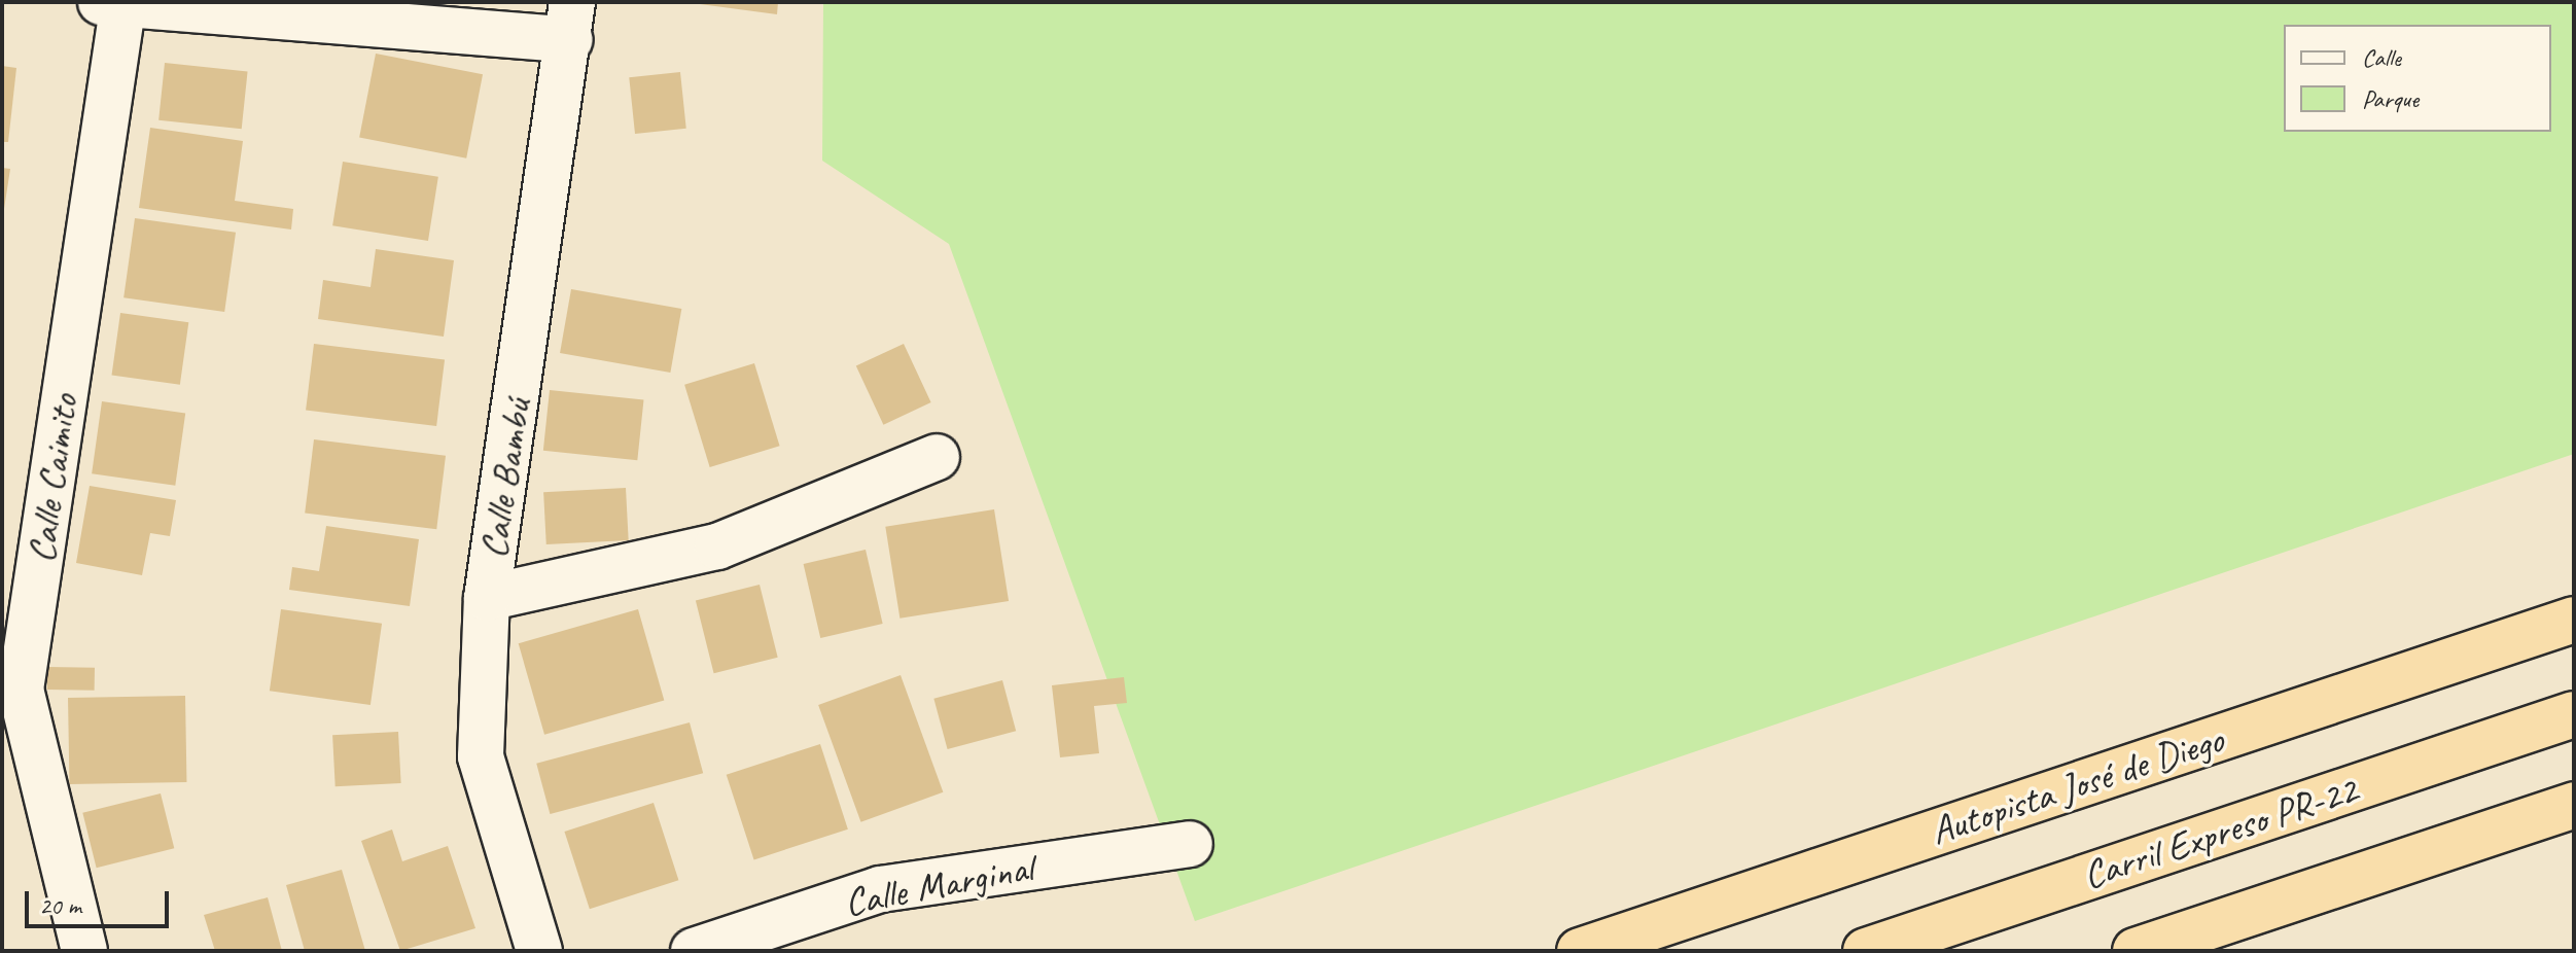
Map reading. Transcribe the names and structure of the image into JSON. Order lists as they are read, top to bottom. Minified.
{"streets":{"highway":["Autopista José de Diego","Carril Expreso PR-22"],"street":["Calle Caimito","Calle Bambú","Calle Marginal"]},"legend":["Calle","Parque"],"scale_bar":"20 m"}
